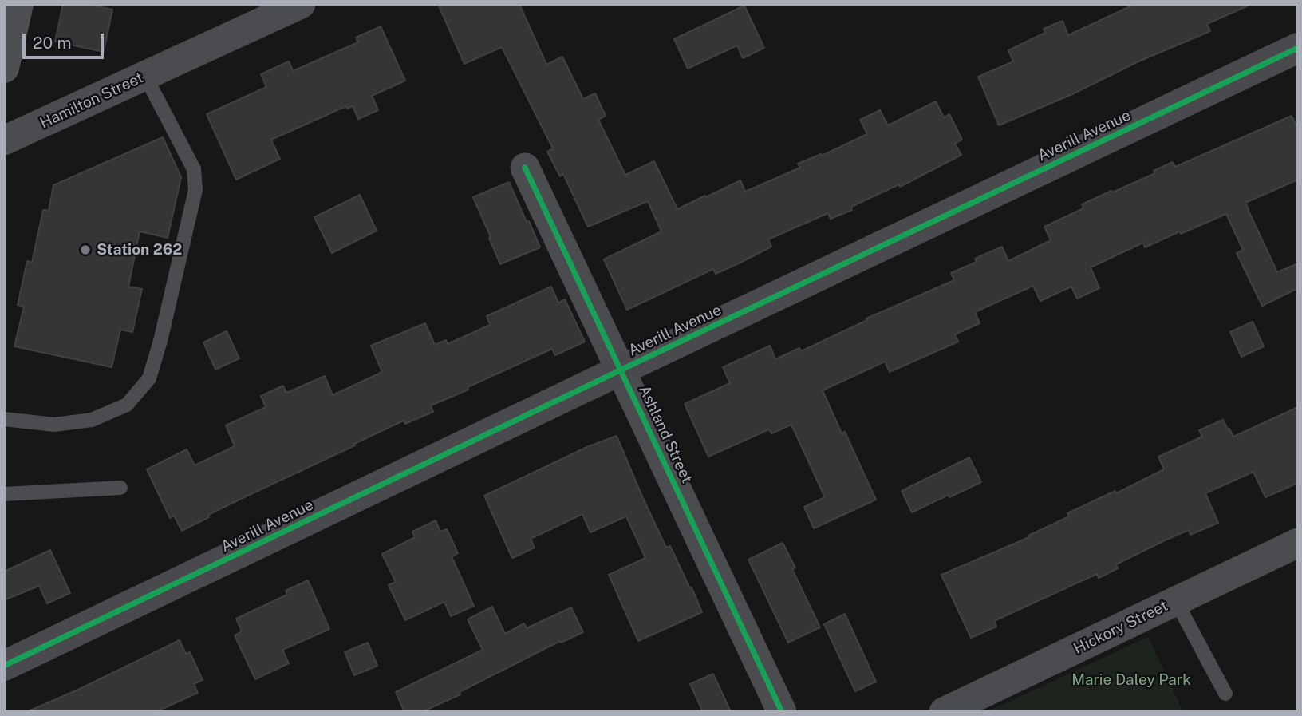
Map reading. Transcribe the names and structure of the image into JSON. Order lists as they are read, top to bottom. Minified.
{"streets":{"street":["Hamilton Street","Averill Avenue","Ashland Street","Hickory Street"]},"crossings":[["Averill Avenue","Ashland Street"]],"parks":["Marie Daley Park"],"places":["Station 262"],"scale_bar":"20 m"}
